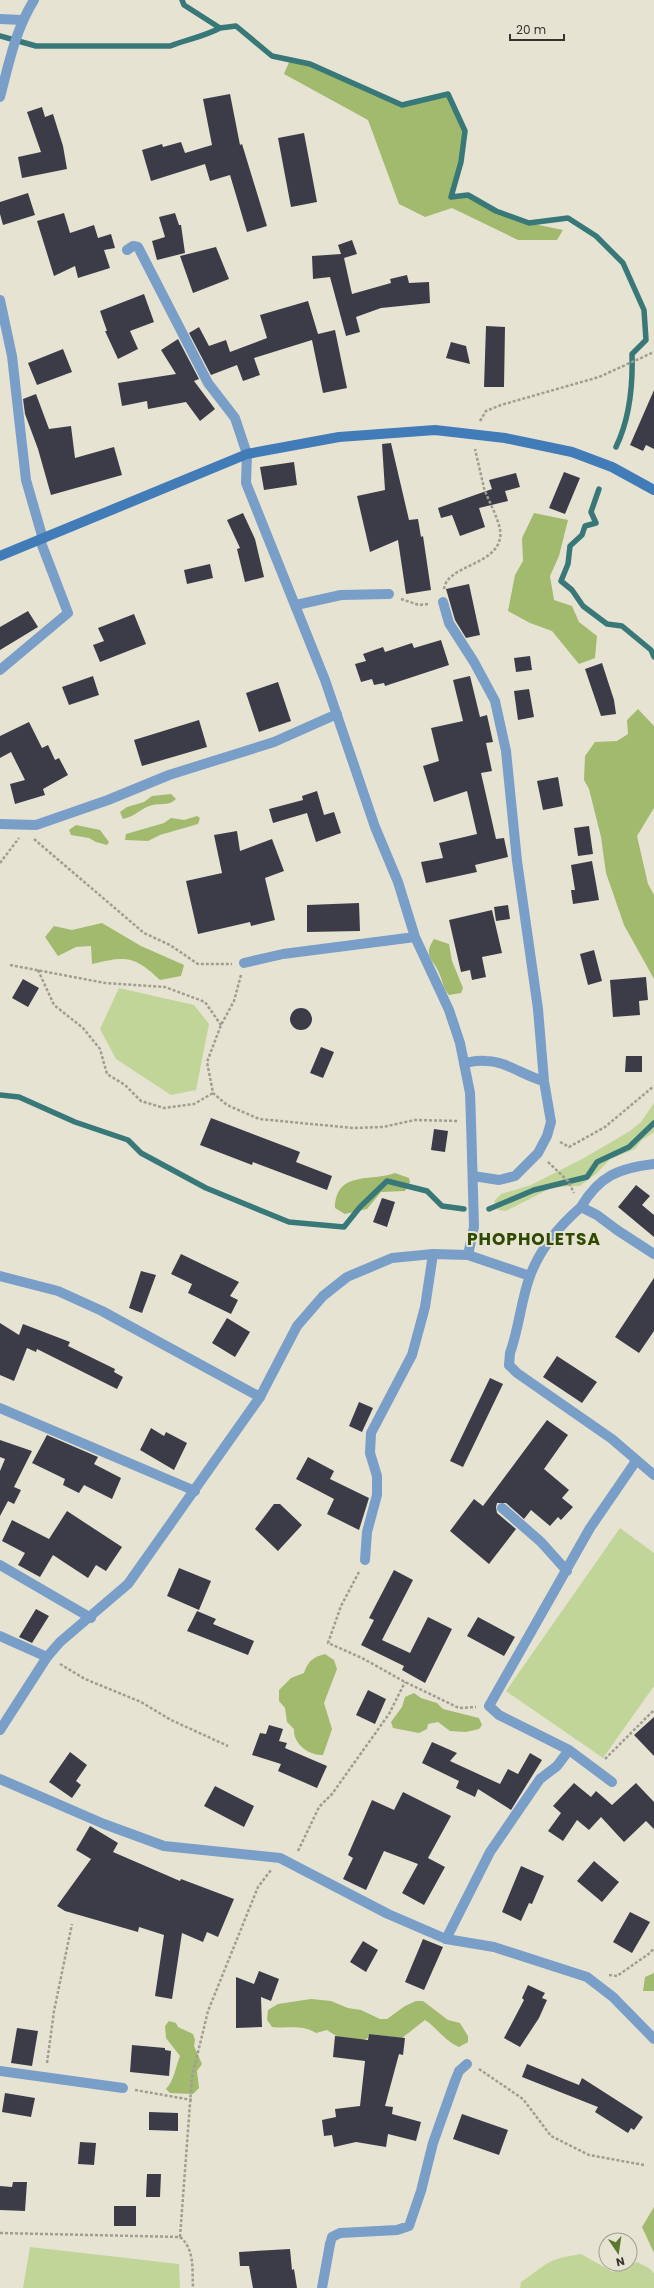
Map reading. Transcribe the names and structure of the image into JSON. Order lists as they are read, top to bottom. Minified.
{"districts":["PHOPHOLETSA"],"scale_bar":"20 m","north":"bottom"}
